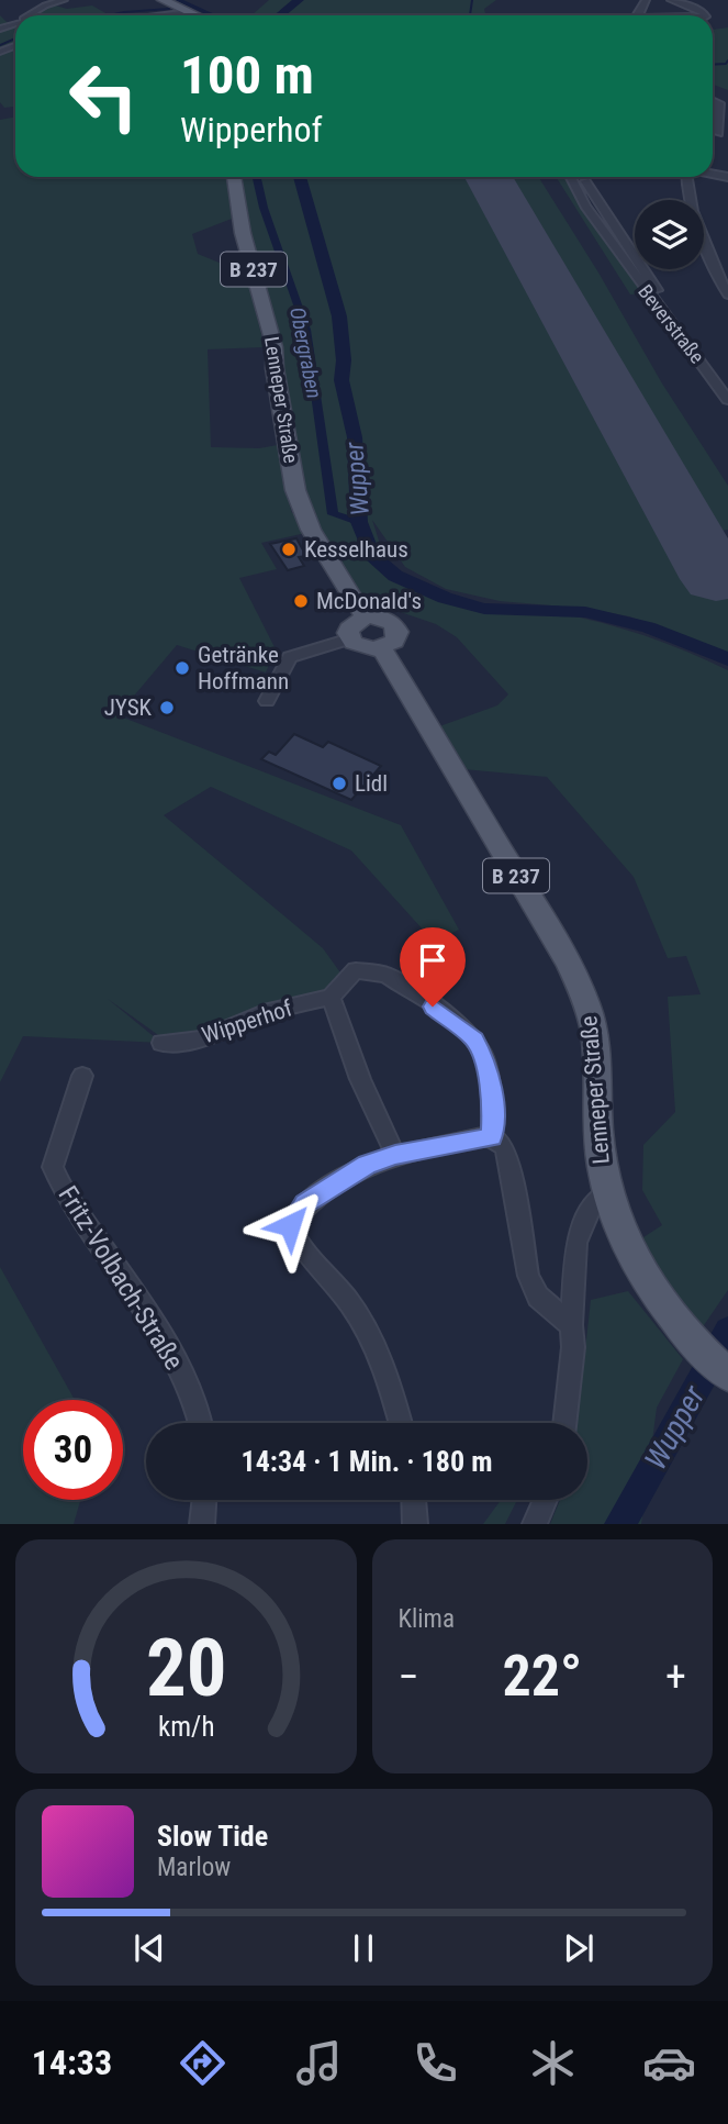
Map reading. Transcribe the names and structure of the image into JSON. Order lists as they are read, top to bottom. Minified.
{"streets":{"main road":["B 237","Lenneper Straße"],"street":["Beverstraße","Wipperhof","Fritz-Volbach-Straße"]},"crossings":[["B 237","Lenneper Straße"]],"water":["Obergraben","Wupper"],"places":["Kesselhaus","McDonald's","Getränke Hoffmann","JYSK","Lidl"],"page":{"turn":["100 m","Wipperhof"],"limit":"30","trip":"14:34 · 1 Min. · 180 m","tile":"Klima","heat":["−","22°","+"],"song":["Slow Tide","Marlow"],"tabs":"14:33","gauge":["20","km/h"]}}
